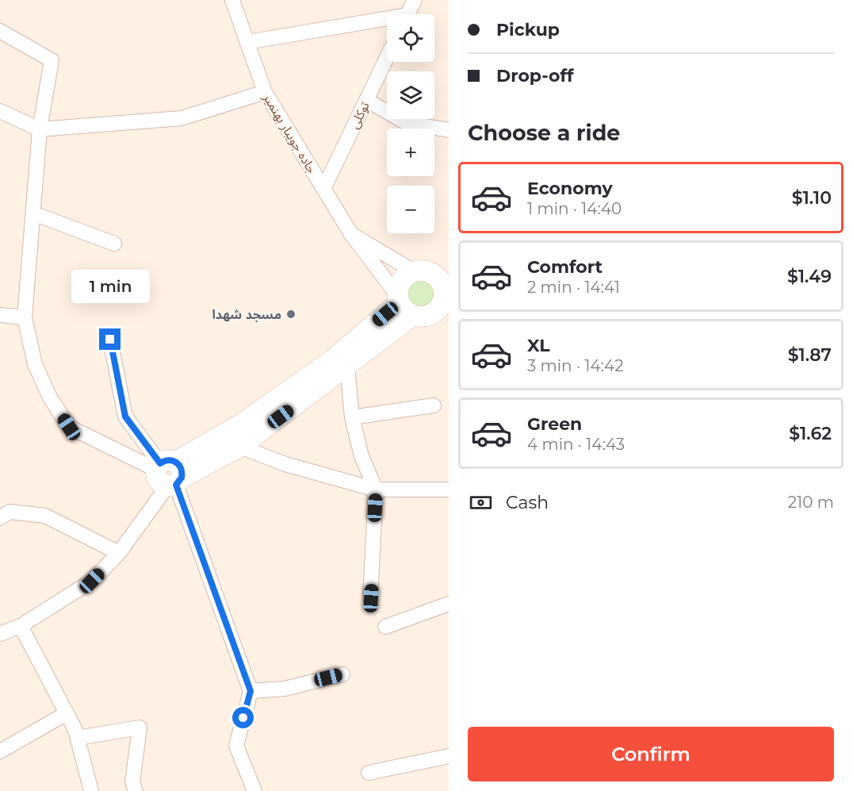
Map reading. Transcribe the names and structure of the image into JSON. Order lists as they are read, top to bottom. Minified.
{"streets":{"street":["توکلی","جاده جویبار بهنمیر"]},"crossings":[["توکلی","جاده جویبار بهنمیر"]],"places":["مسجد شهدا"],"page":{"banner":["Pickup","Drop-off"],"map_buttons":["+","−"],"heading":"Choose a ride","list":[{"name":"Economy","note":"1 min · 14:40","value":"$1.10"},{"name":"Comfort","note":"2 min · 14:41","value":"$1.49"},{"name":"XL","note":"3 min · 14:42","value":"$1.87"},{"name":"Green","note":"4 min · 14:43","value":"$1.62"}],"bubble":"1 min","pay":["Cash","210 m"],"buttons":"Confirm"}}
